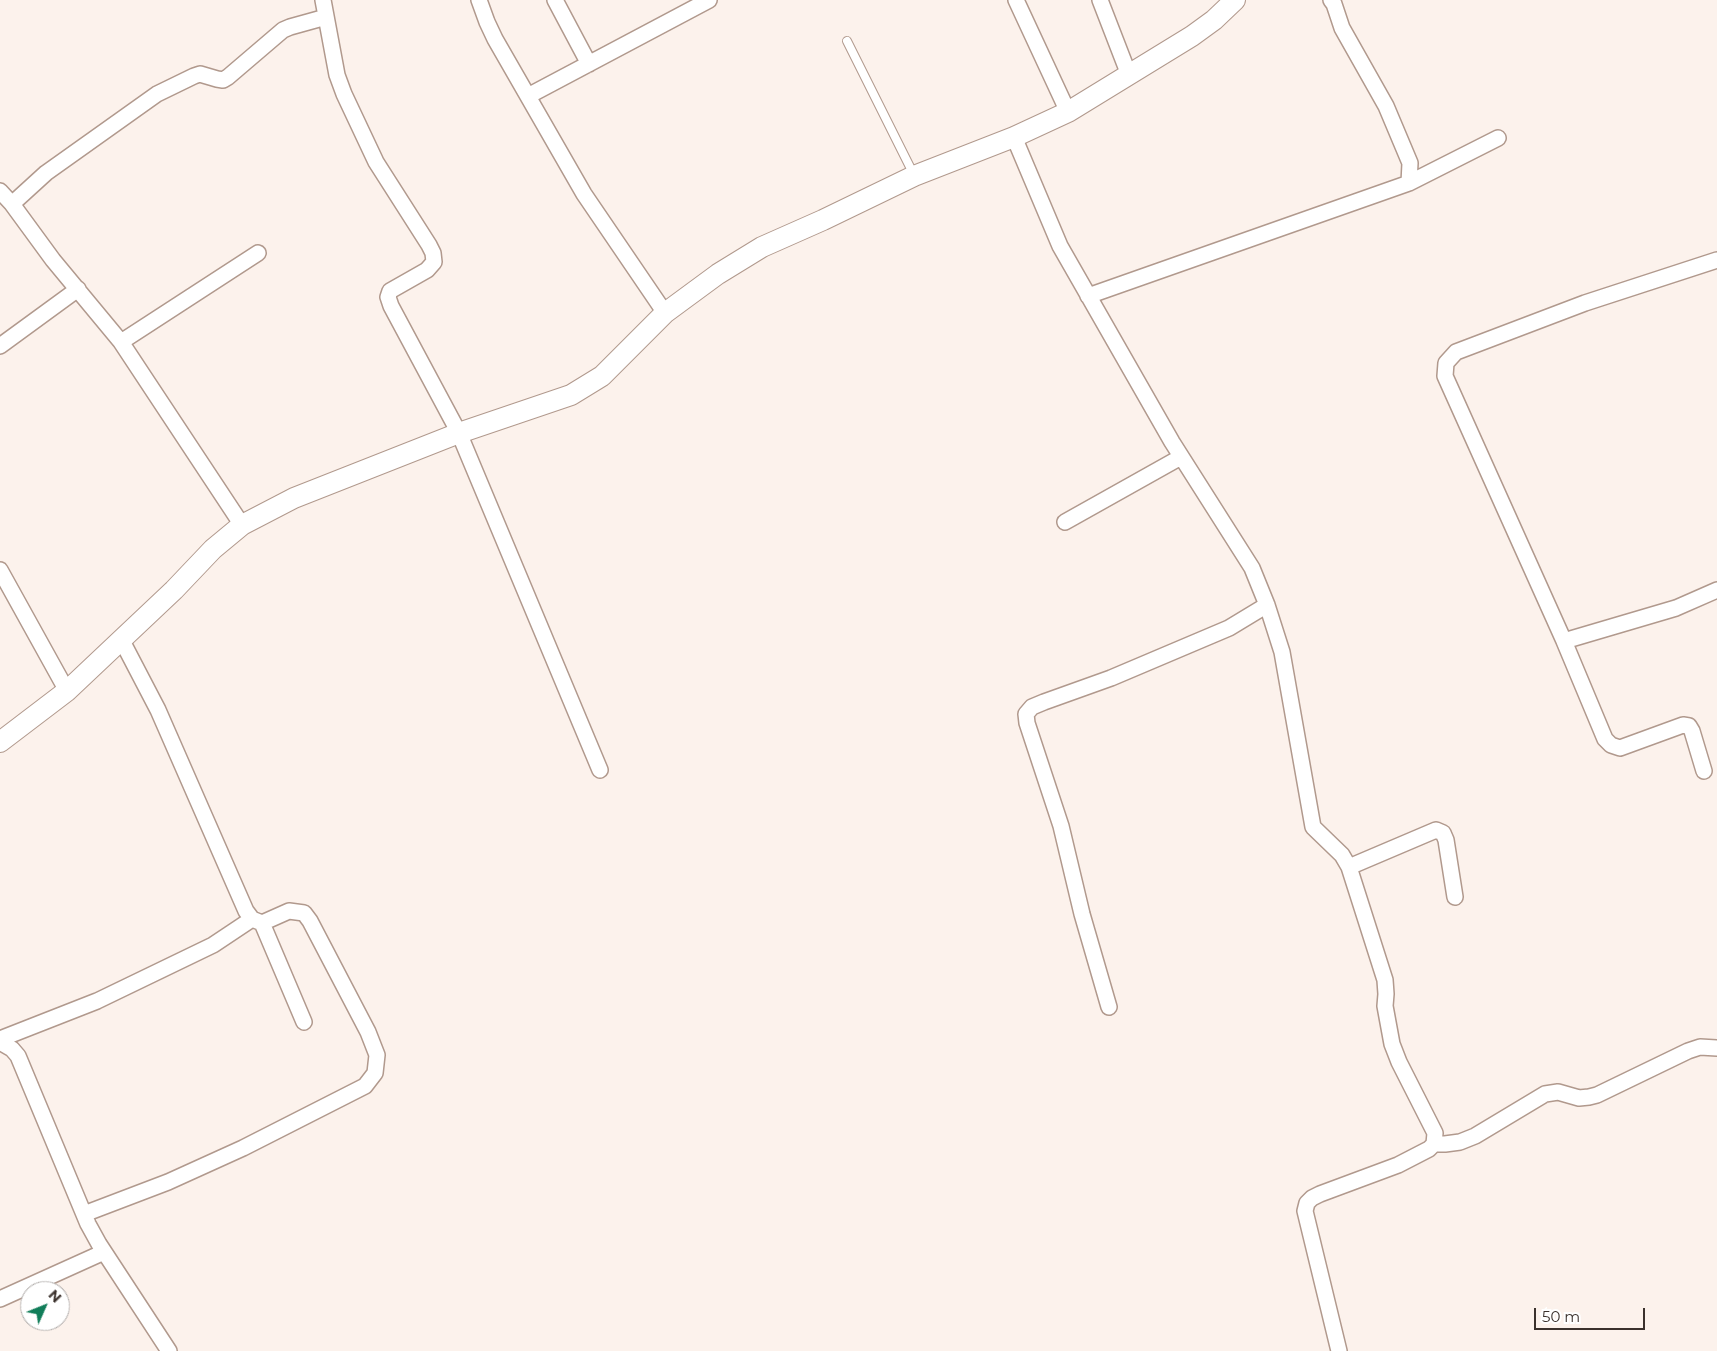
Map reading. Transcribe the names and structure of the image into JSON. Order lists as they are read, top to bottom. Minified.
{"scale_bar":"50 m","north":"top right"}
